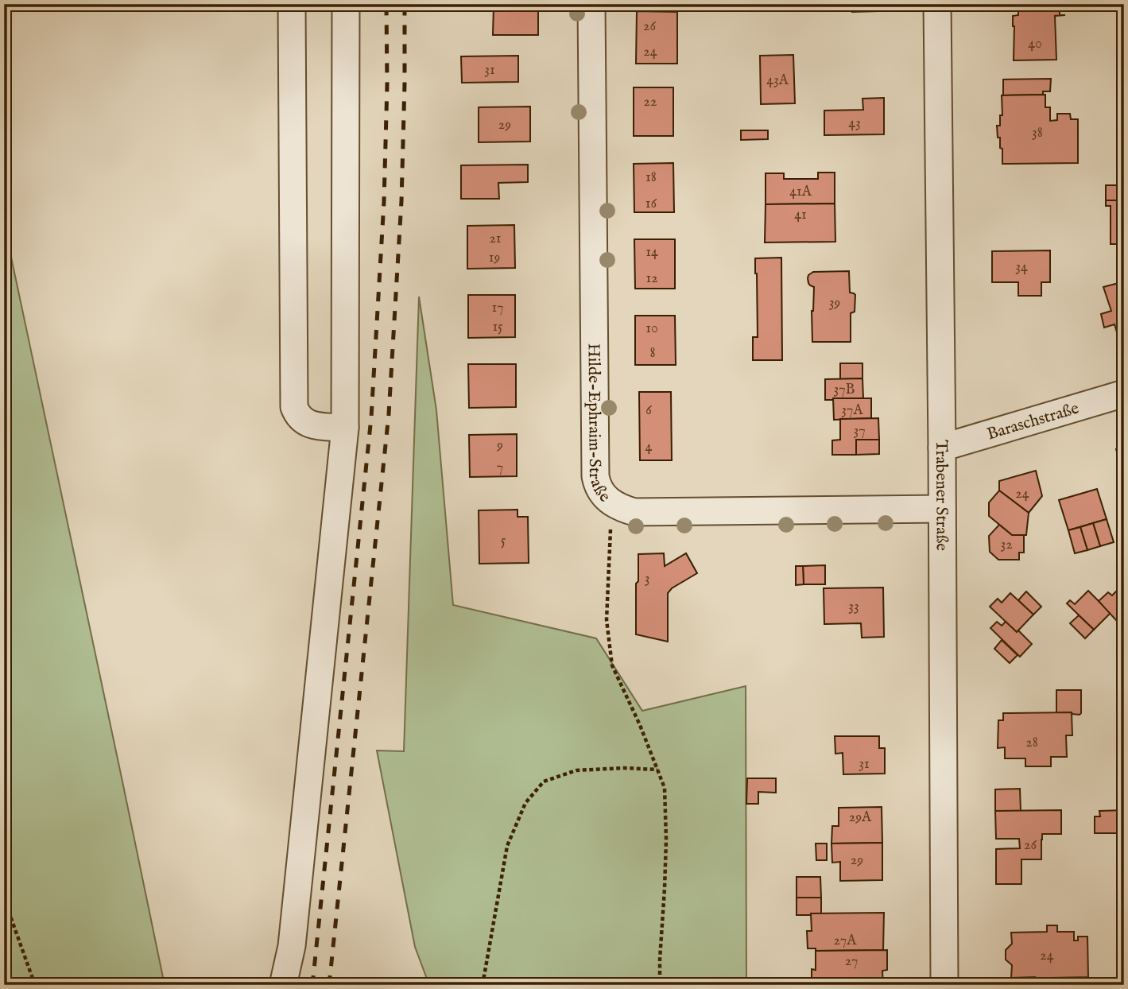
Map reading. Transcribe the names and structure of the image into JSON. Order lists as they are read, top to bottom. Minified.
{"streets":{"street":["Hilde-Ephraim-Straße","Baraschstraße","Trabener Straße"]},"crossings":[["Hilde-Ephraim-Straße","Trabener Straße"],["Baraschstraße","Trabener Straße"]],"house_numbers":["26","40","24","31","43A","22","43","29","38","18","41A","16","41","21","14","19","34","12","39","17","15","10","8","37B","6","37A","37","9","4","7","24","5","32","3","33","28","31","29A","26","29","27A","24","27"]}
